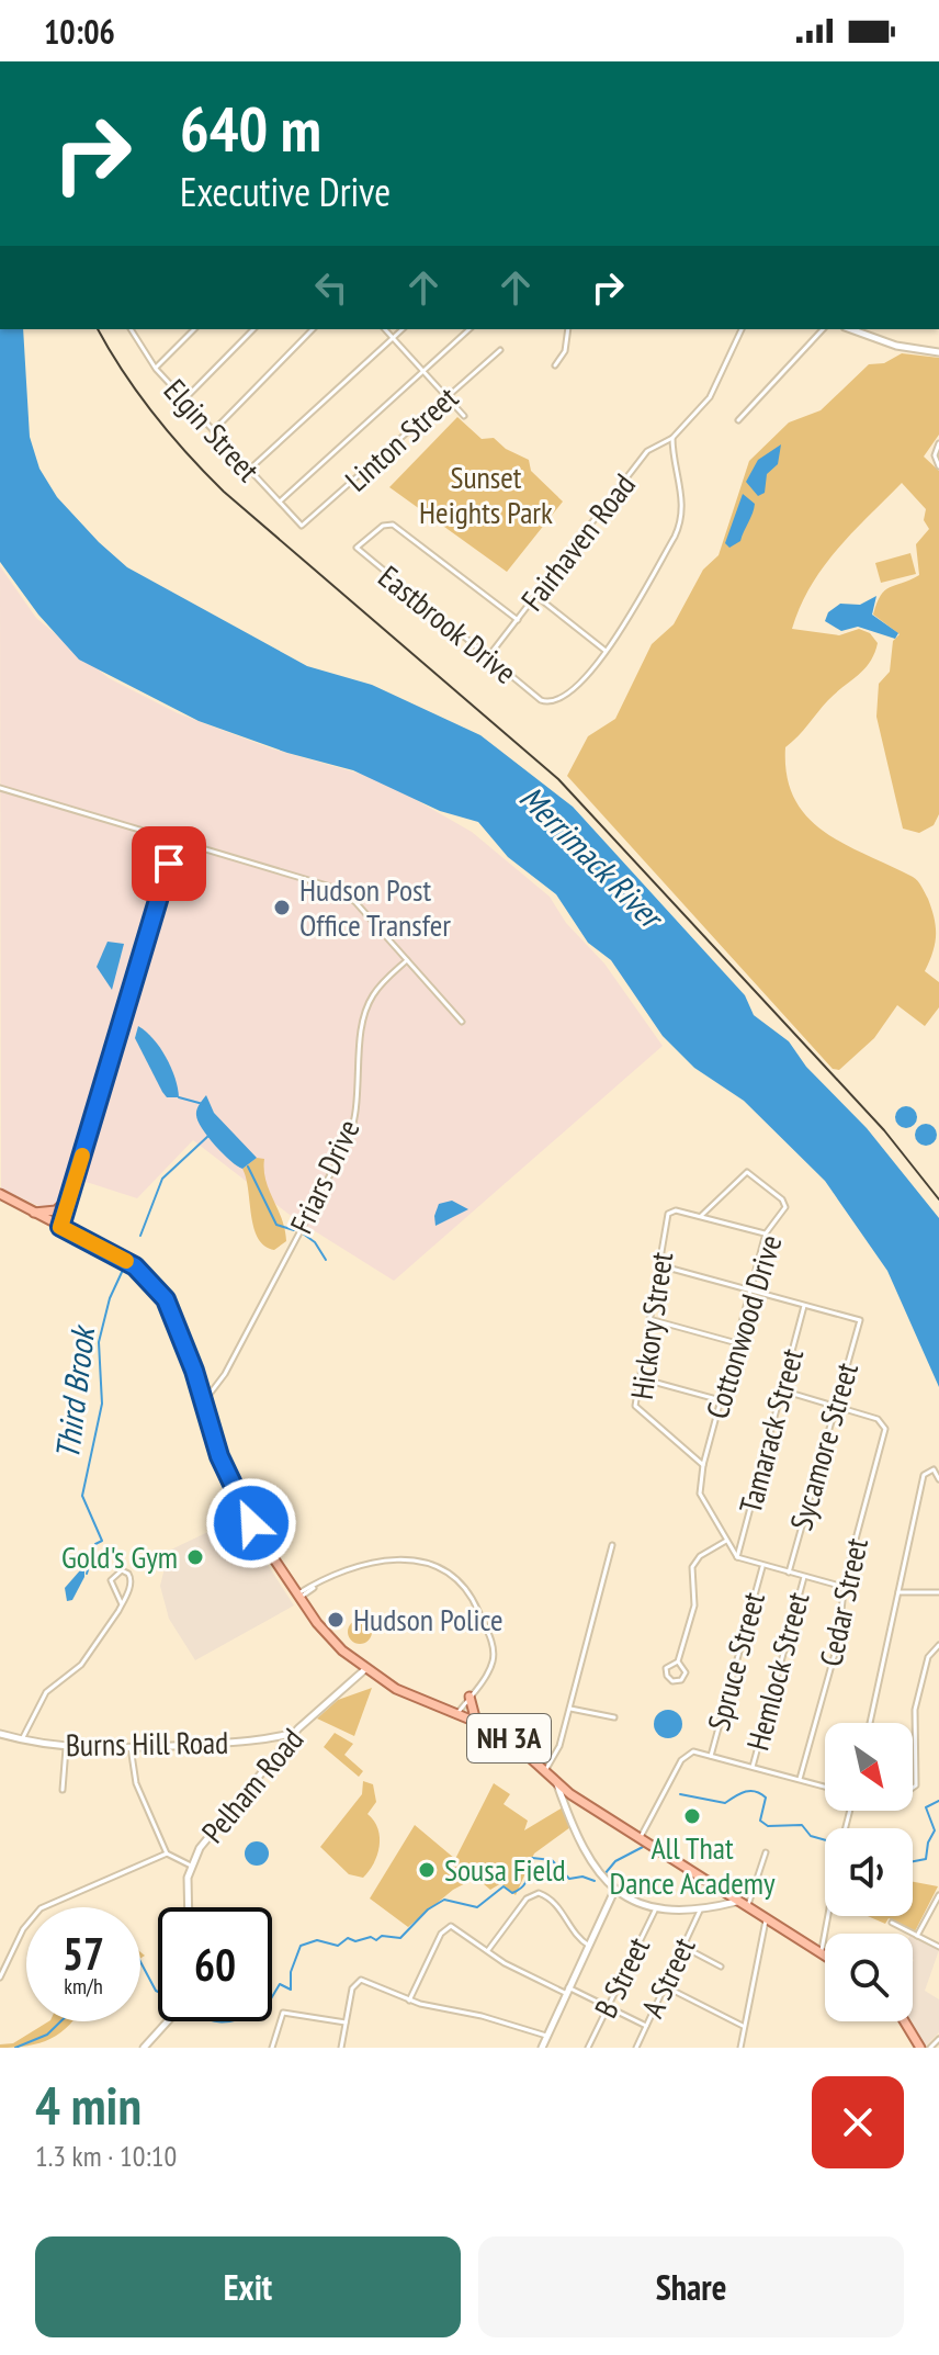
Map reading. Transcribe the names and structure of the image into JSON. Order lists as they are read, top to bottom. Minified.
{"streets":{"main road":["NH 3A"],"street":["Elgin Street","Linton Street","Fairhaven Road","Eastbrook Drive","Friars Drive","Hickory Street","Cottonwood Drive","Tamarack Street","Sycamore Street","Cedar Street","Spruce Street","Hemlock Street","Burns Hill Road","Pelham Road","B Street","A Street"]},"crossings":[["Elgin Street","Linton Street"],["Fairhaven Road","Eastbrook Drive"],["Friars Drive","NH 3A"],["Hickory Street","Cottonwood Drive"],["Cottonwood Drive","Tamarack Street"],["Tamarack Street","Sycamore Street"],["Sycamore Street","Cedar Street"],["NH 3A","Pelham Road"],["Burns Hill Road","Pelham Road"]],"water":["Merrimack River","Third Brook"],"parks":["Sunset Heights Park"],"places":["Hudson Post Office Transfer","Gold's Gym","Hudson Police","All That Dance Academy","Sousa Field"],"north":"bottom right","page":{"status":"10:06","turn":["640 m","Executive Drive"],"speed":"57 km/h","limit":"60","heading":["4 min","1.3 km · 10:10"],"buttons":["Exit","Share"]}}
